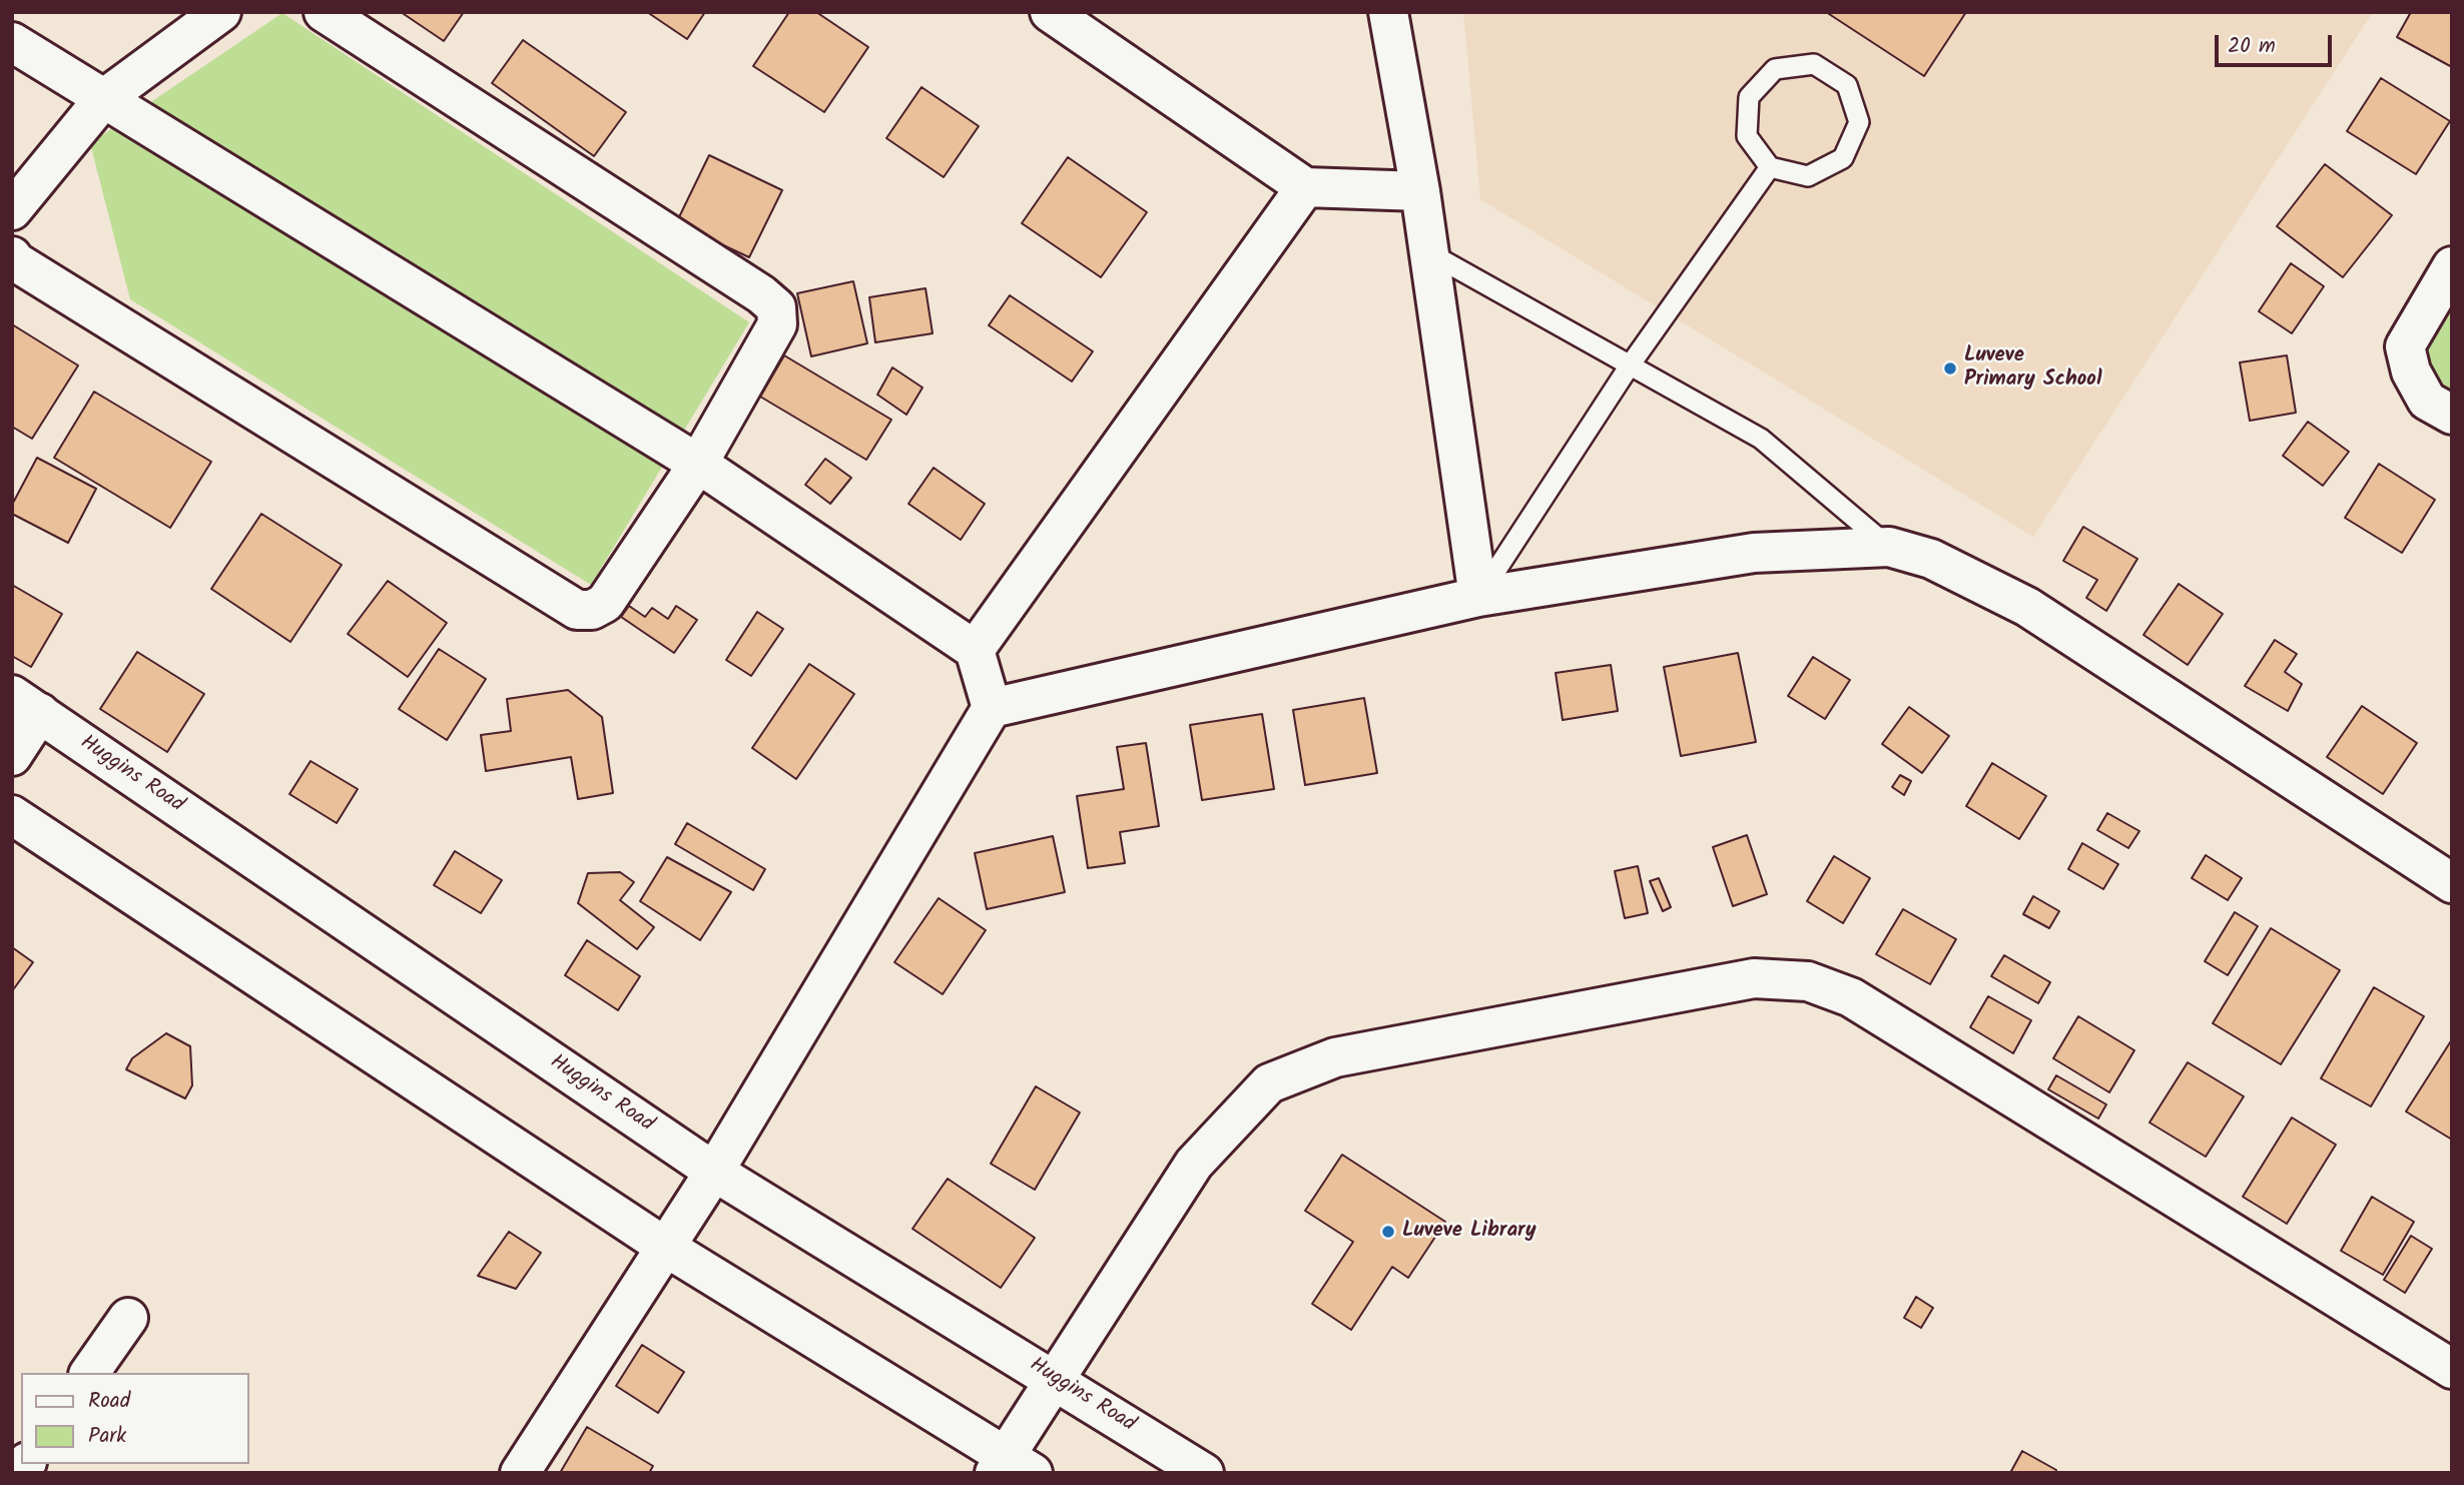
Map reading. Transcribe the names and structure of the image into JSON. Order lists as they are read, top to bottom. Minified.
{"streets":{"street":["Huggins Road"]},"places":["Luveve Primary School","Luveve Library"],"legend":["Road","Park"],"scale_bar":"20 m"}
